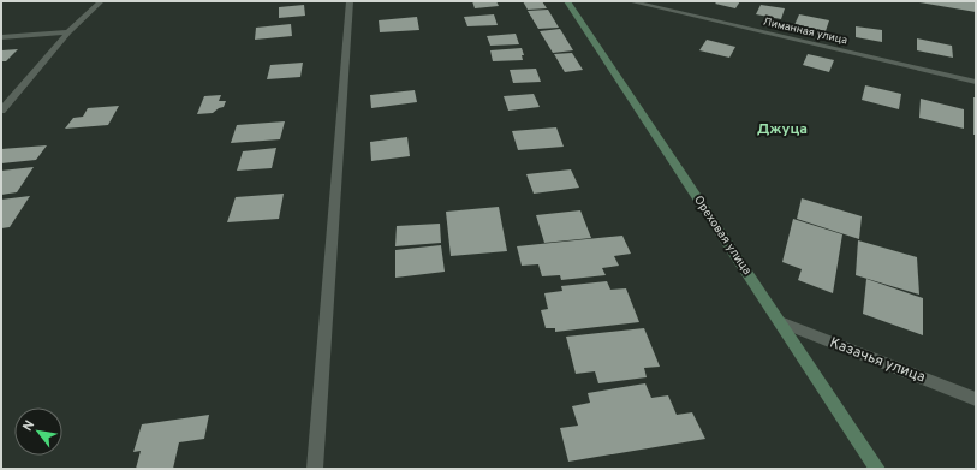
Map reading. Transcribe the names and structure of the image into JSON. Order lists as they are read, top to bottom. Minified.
{"streets":{"main road":["Ореховая улица"],"street":["Лиманная улица","Казачья улица"]},"crossings":[["Ореховая улица","Казачья улица"]],"districts":["Джуца"],"north":"top left"}
